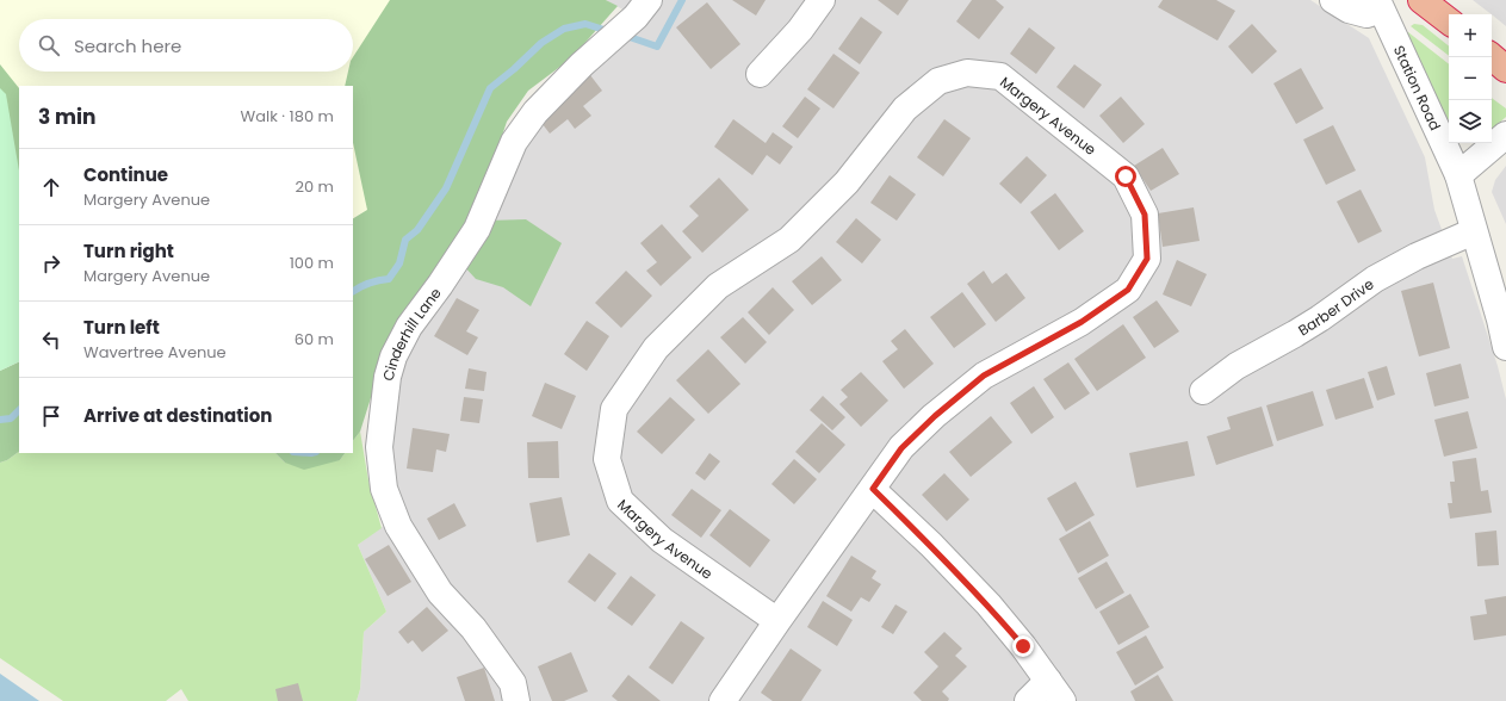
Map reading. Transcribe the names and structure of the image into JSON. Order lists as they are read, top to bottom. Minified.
{"streets":{"street":["Station Road","Margery Avenue","Barber Drive","Cinderhill Lane"]},"crossings":[["Station Road","Barber Drive"]],"page":{"map_buttons":["+","−"],"search":"Search here","heading":["3 min","Walk · 180 m"],"list":[["Continue","Margery Avenue","20 m"],["Turn right","Margery Avenue","100 m"],["Turn left","Wavertree Avenue","60 m"],"Arrive at destination"]}}
